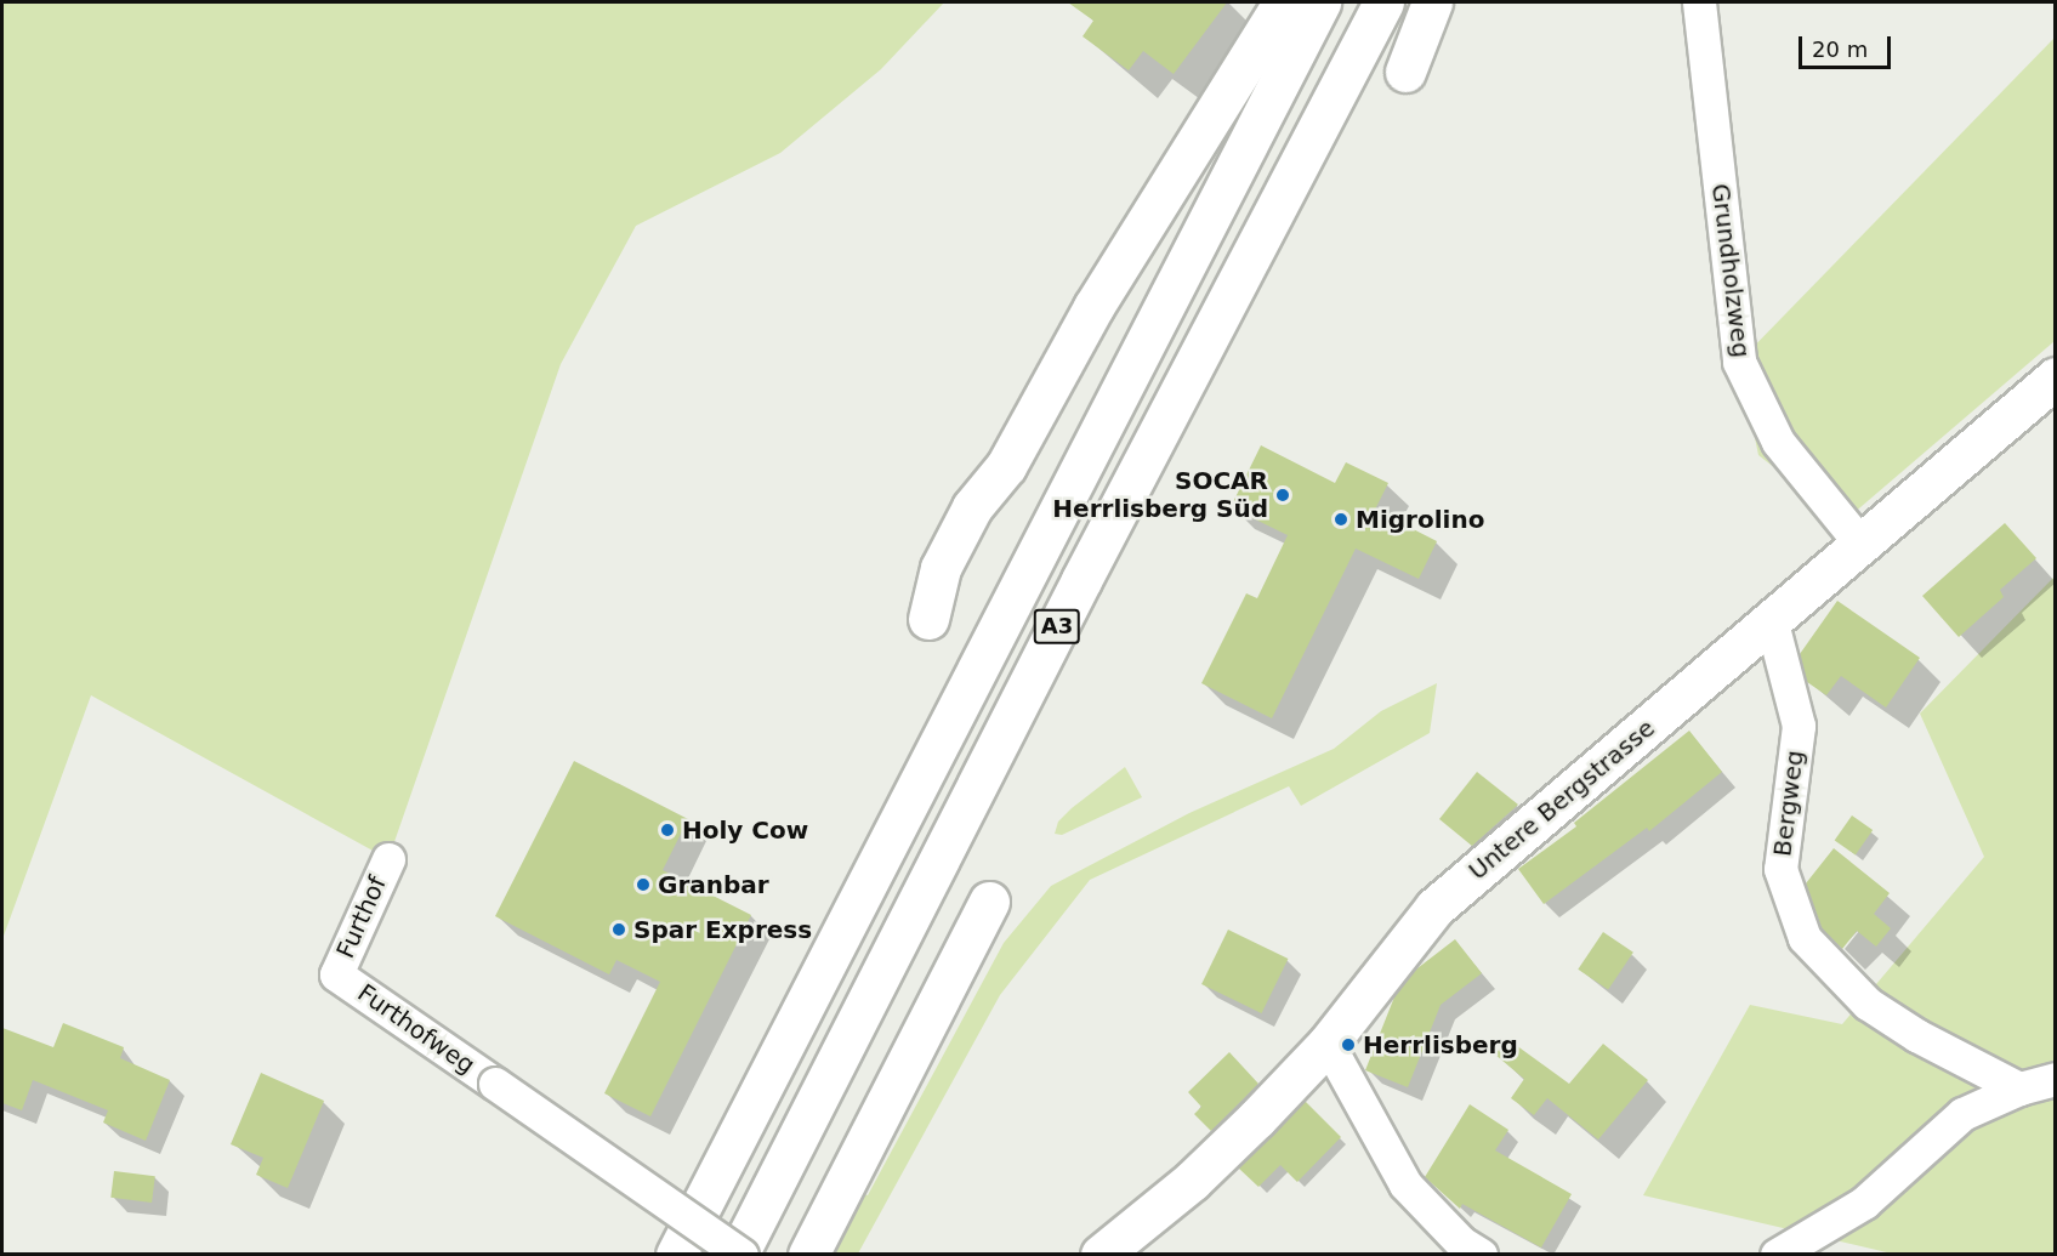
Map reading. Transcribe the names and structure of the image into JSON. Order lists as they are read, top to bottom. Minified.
{"streets":{"main road":["A3","Untere Bergstrasse"],"street":["Grundholzweg","Bergweg","Furthof","Furthofweg"]},"crossings":[["Grundholzweg","Untere Bergstrasse"],["A3","Furthofweg"],["Untere Bergstrasse","Bergweg"],["Furthof","Furthofweg"]],"places":["SOCAR Herrlisberg Süd","Migrolino","Holy Cow","Granbar","Spar Express","Herrlisberg"],"scale_bar":"20 m"}
